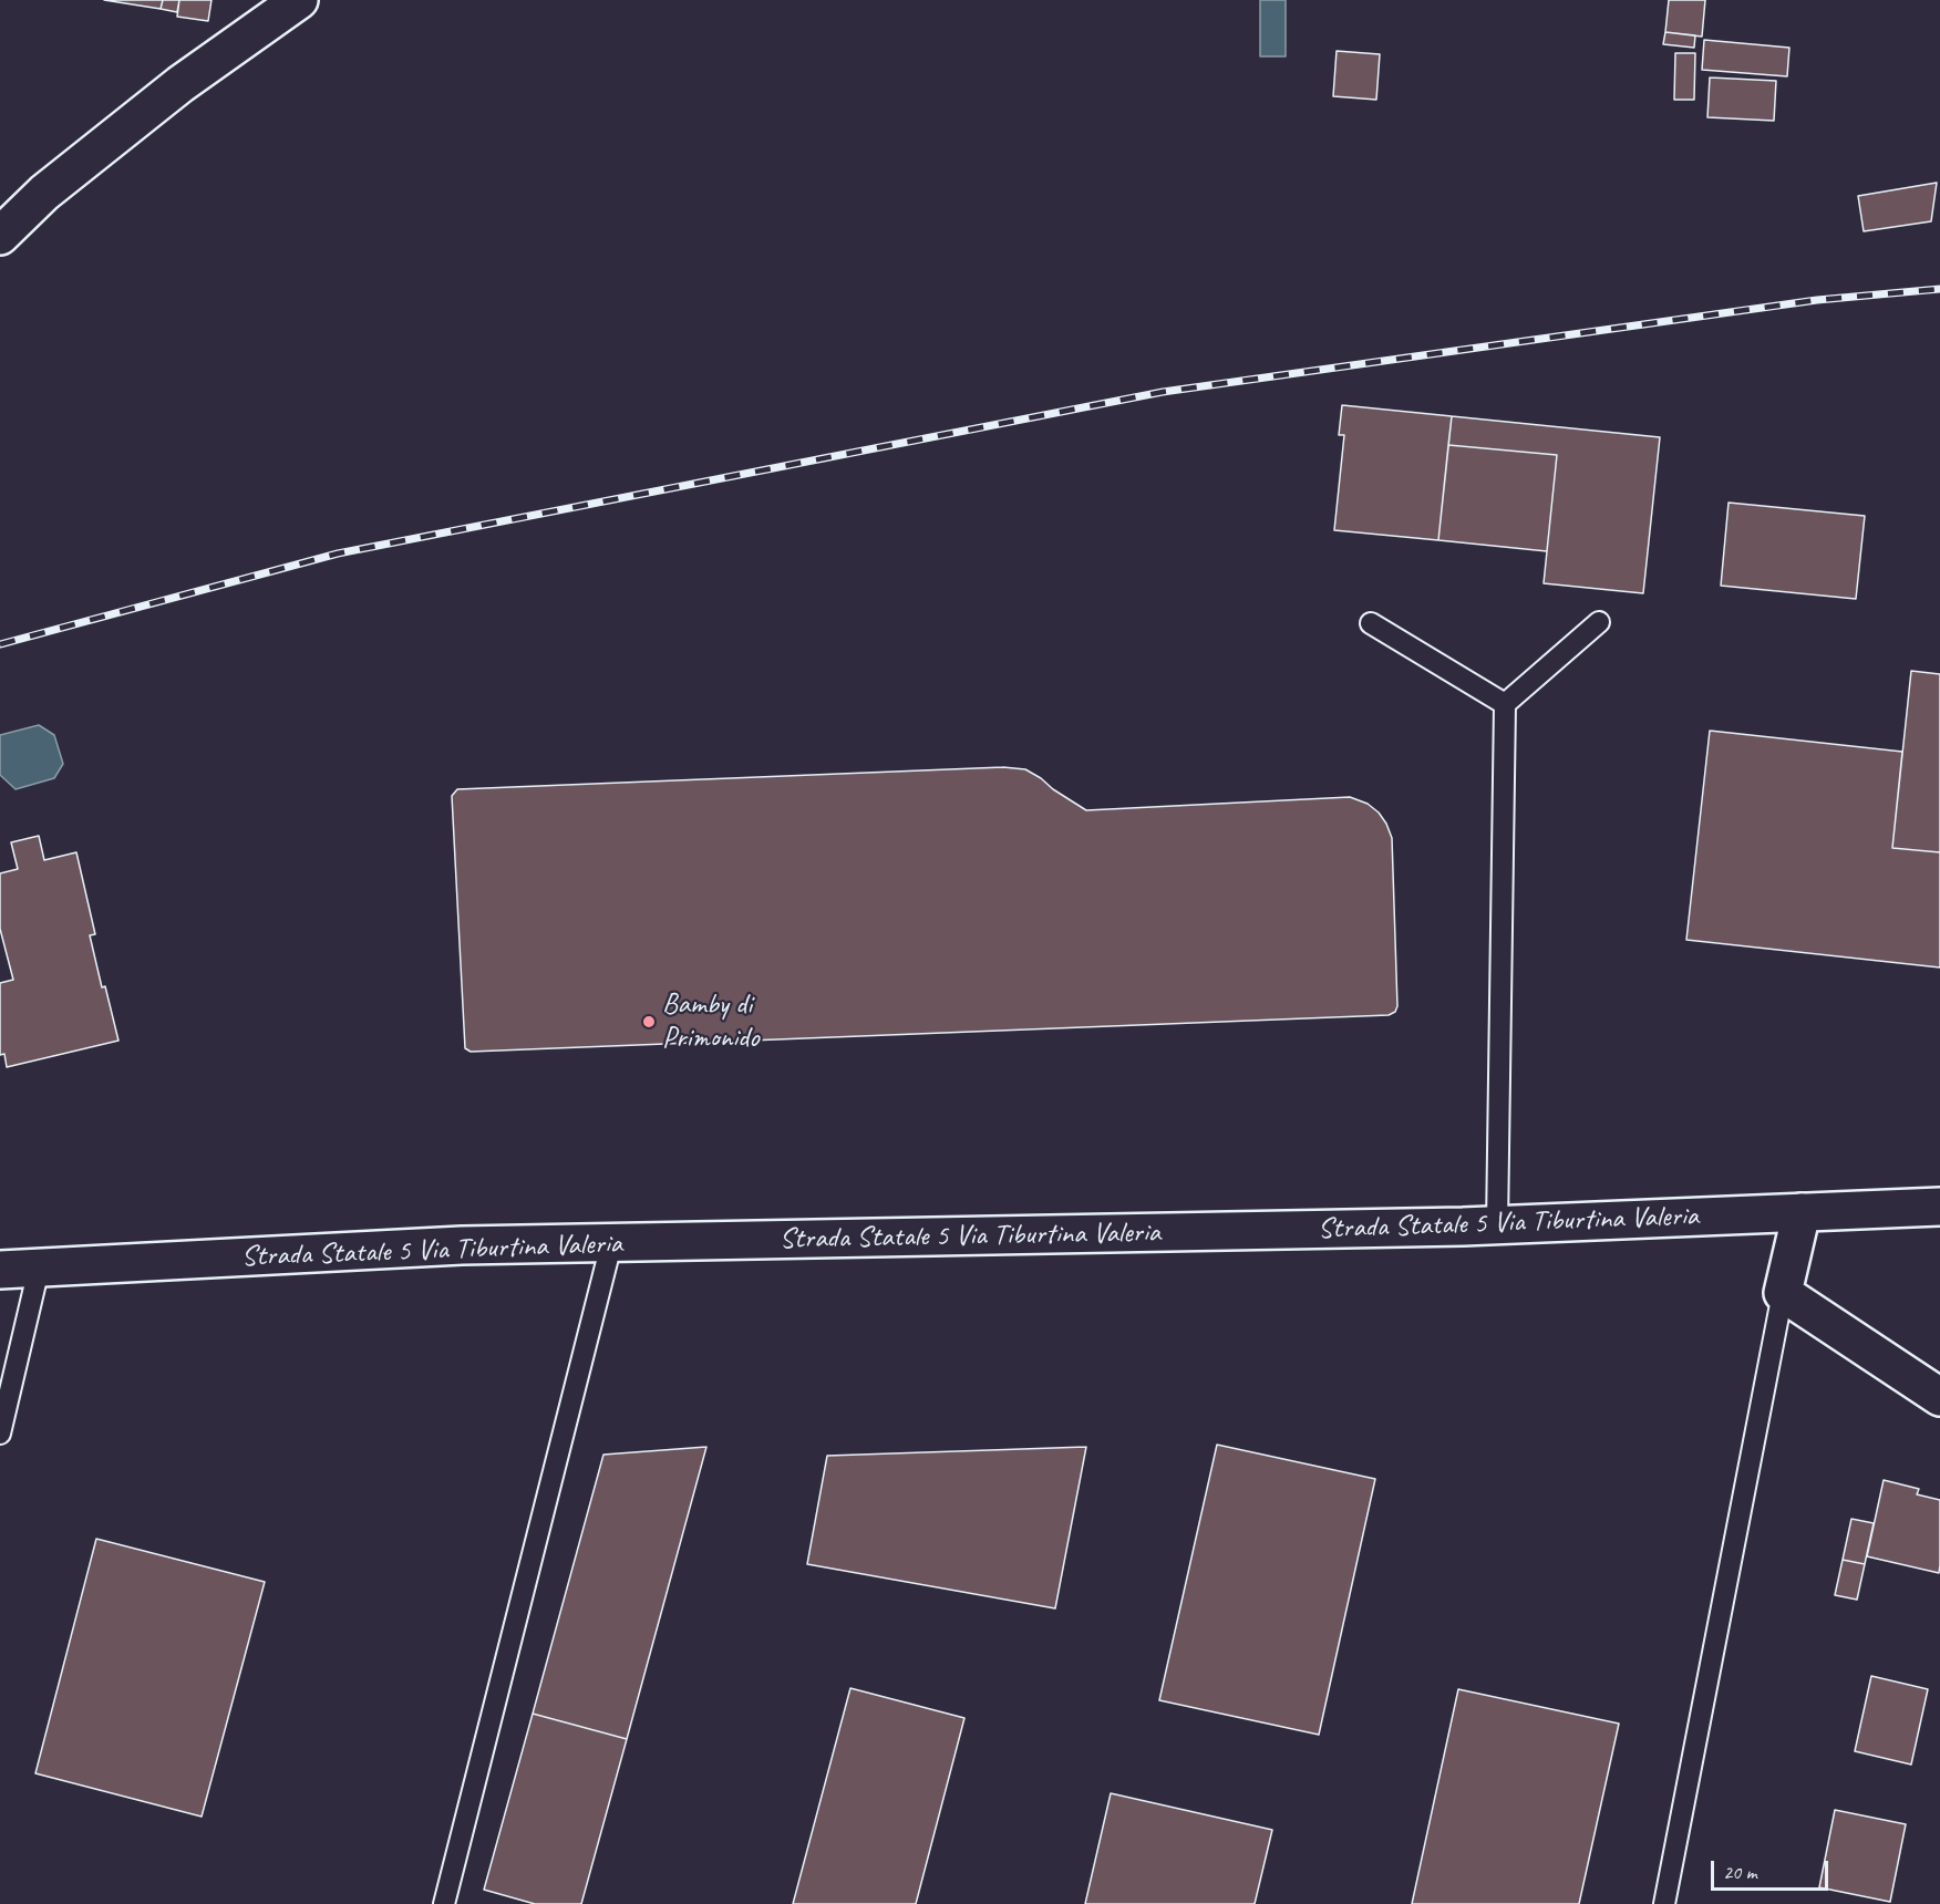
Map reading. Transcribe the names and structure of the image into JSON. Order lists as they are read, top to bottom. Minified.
{"streets":{"main road":["Strada Statale 5 Via Tiburtina Valeria"]},"places":["Bamby di Primonido"],"scale_bar":"20 m"}
